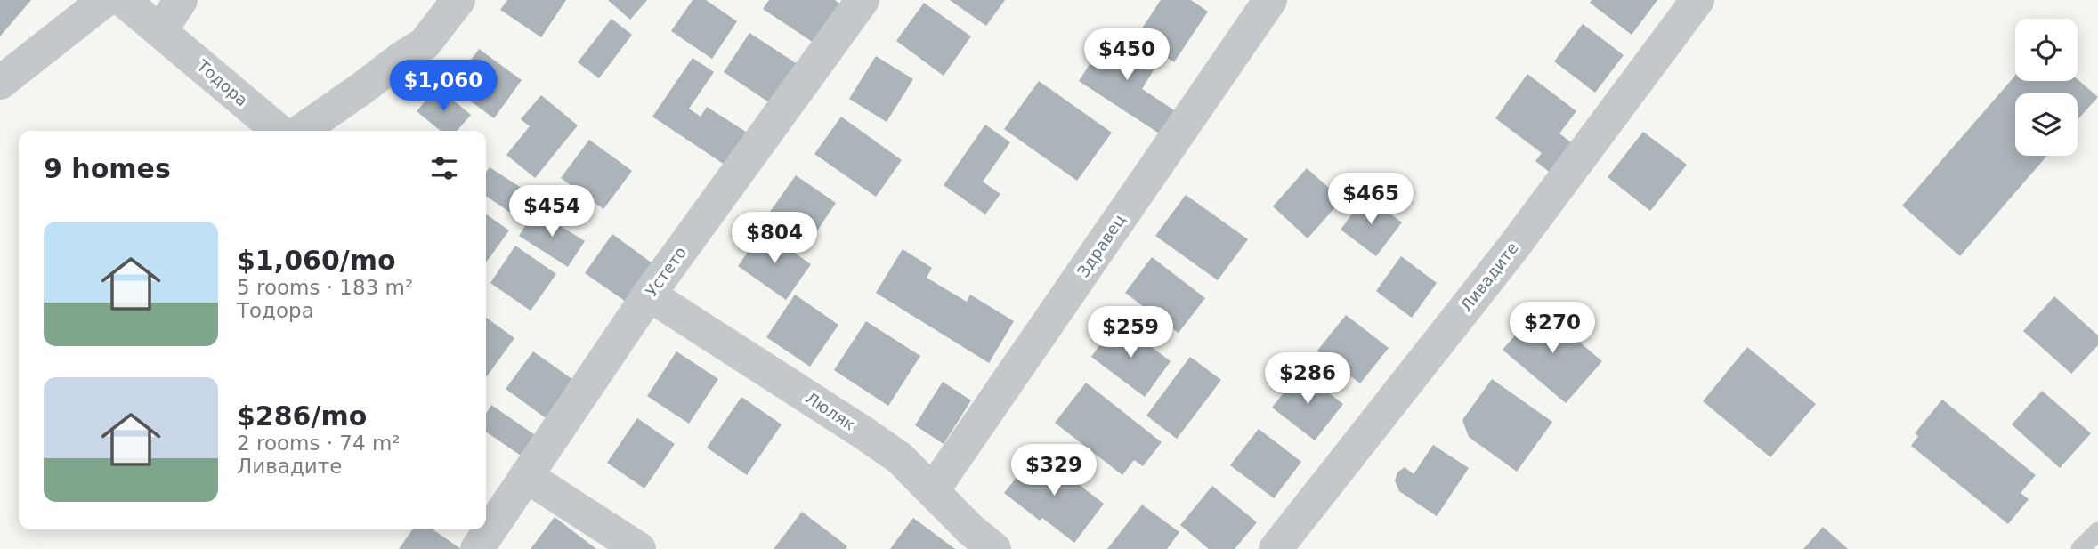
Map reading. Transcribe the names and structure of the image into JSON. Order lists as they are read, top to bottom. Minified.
{"streets":{"street":["Тодора","Здравец","Устето","Ливадите","Люляк"]},"crossings":[["Здравец","Люляк"],["Устето","Люляк"]],"page":{"price":["$450","$1,060","$465","$454","$804","$270","$259","$286","$329"],"heading":"9 homes","list":[{"name":"$1,060/mo","note":"5 rooms · 183 m² · Тодора"},{"name":"$286/mo","note":"2 rooms · 74 m² · Ливадите"}]}}
